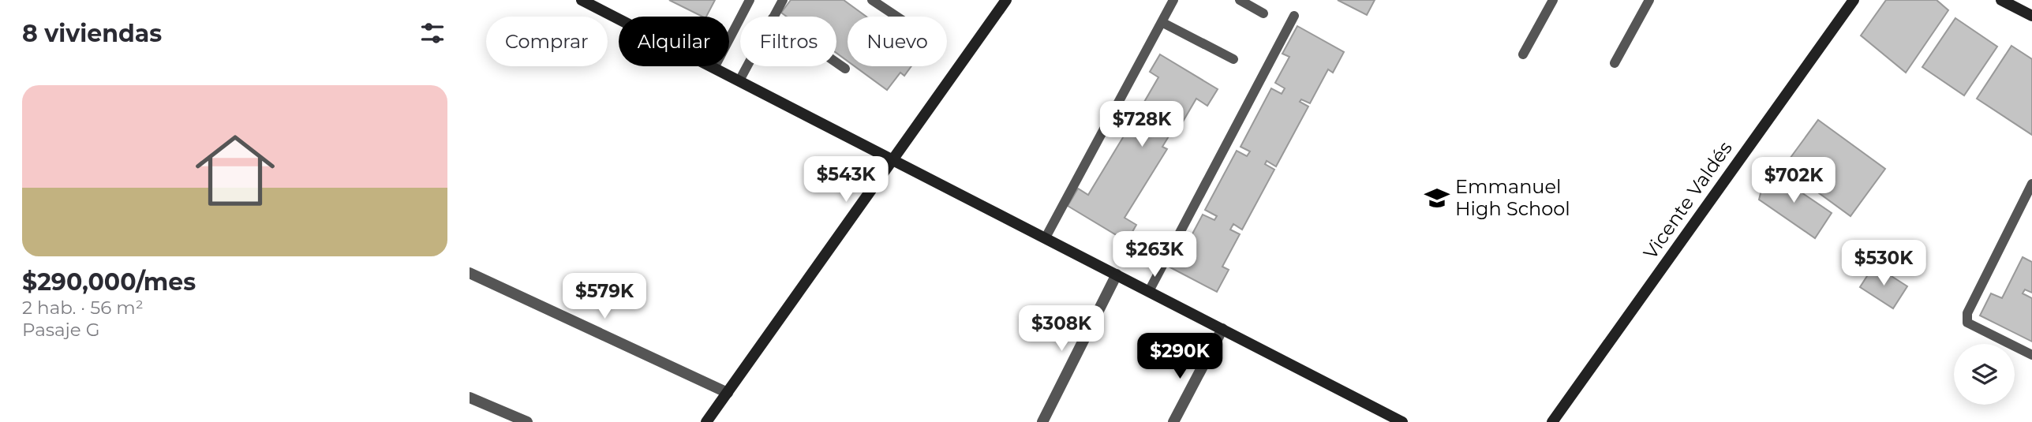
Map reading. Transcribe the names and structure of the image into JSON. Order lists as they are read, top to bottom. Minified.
{"streets":{"street":["Vicente Valdés"]},"places":{"school or university":["Emmanuel High School"]},"page":{"heading":"8 viviendas","chip":["Comprar","Alquilar","Filtros","Nuevo"],"list":[{"name":"$290,000/mes","note":"2 hab. · 56 m² · Pasaje G"}],"price":["$728K","$543K","$702K","$263K","$530K","$579K","$308K","$290K"]}}
